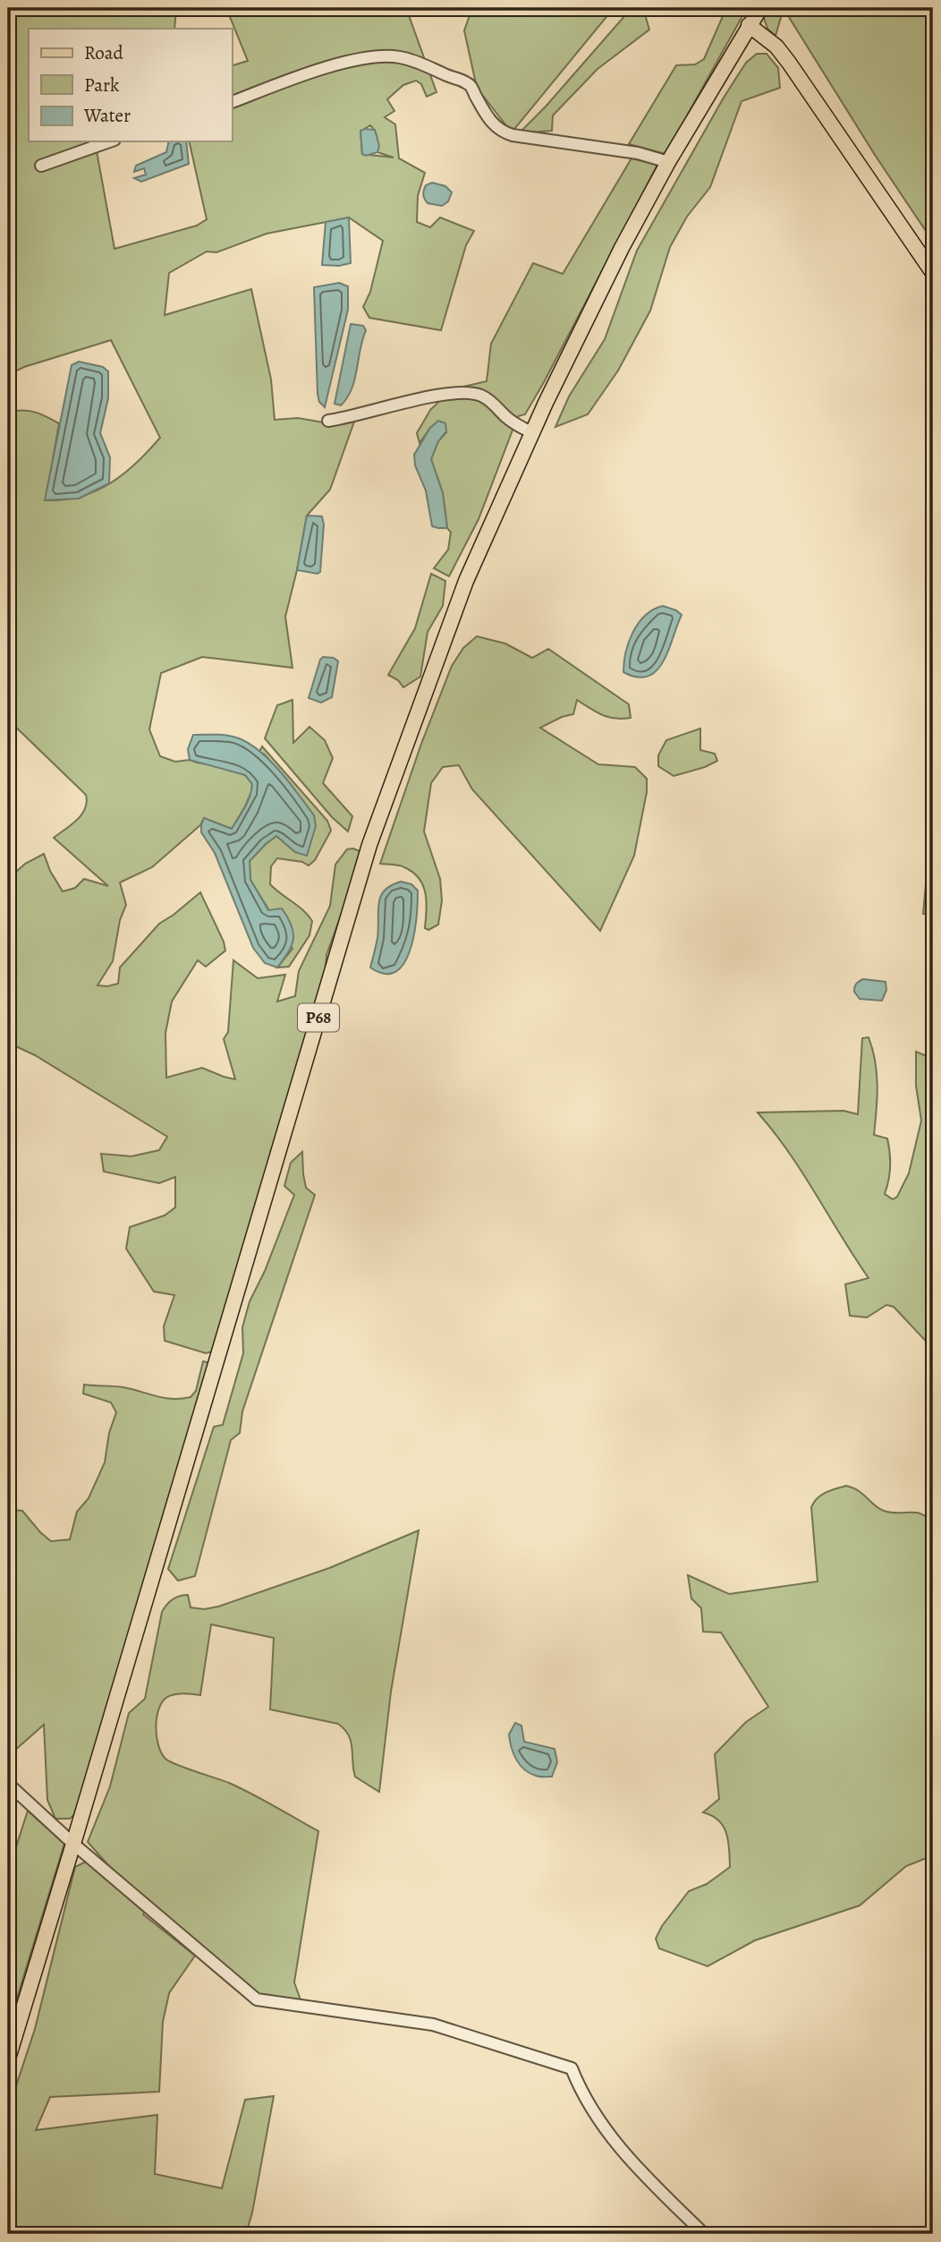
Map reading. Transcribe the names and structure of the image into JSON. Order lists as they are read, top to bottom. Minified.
{"streets":{"main road":["P68"]},"legend":["Road","Park","Water"]}
